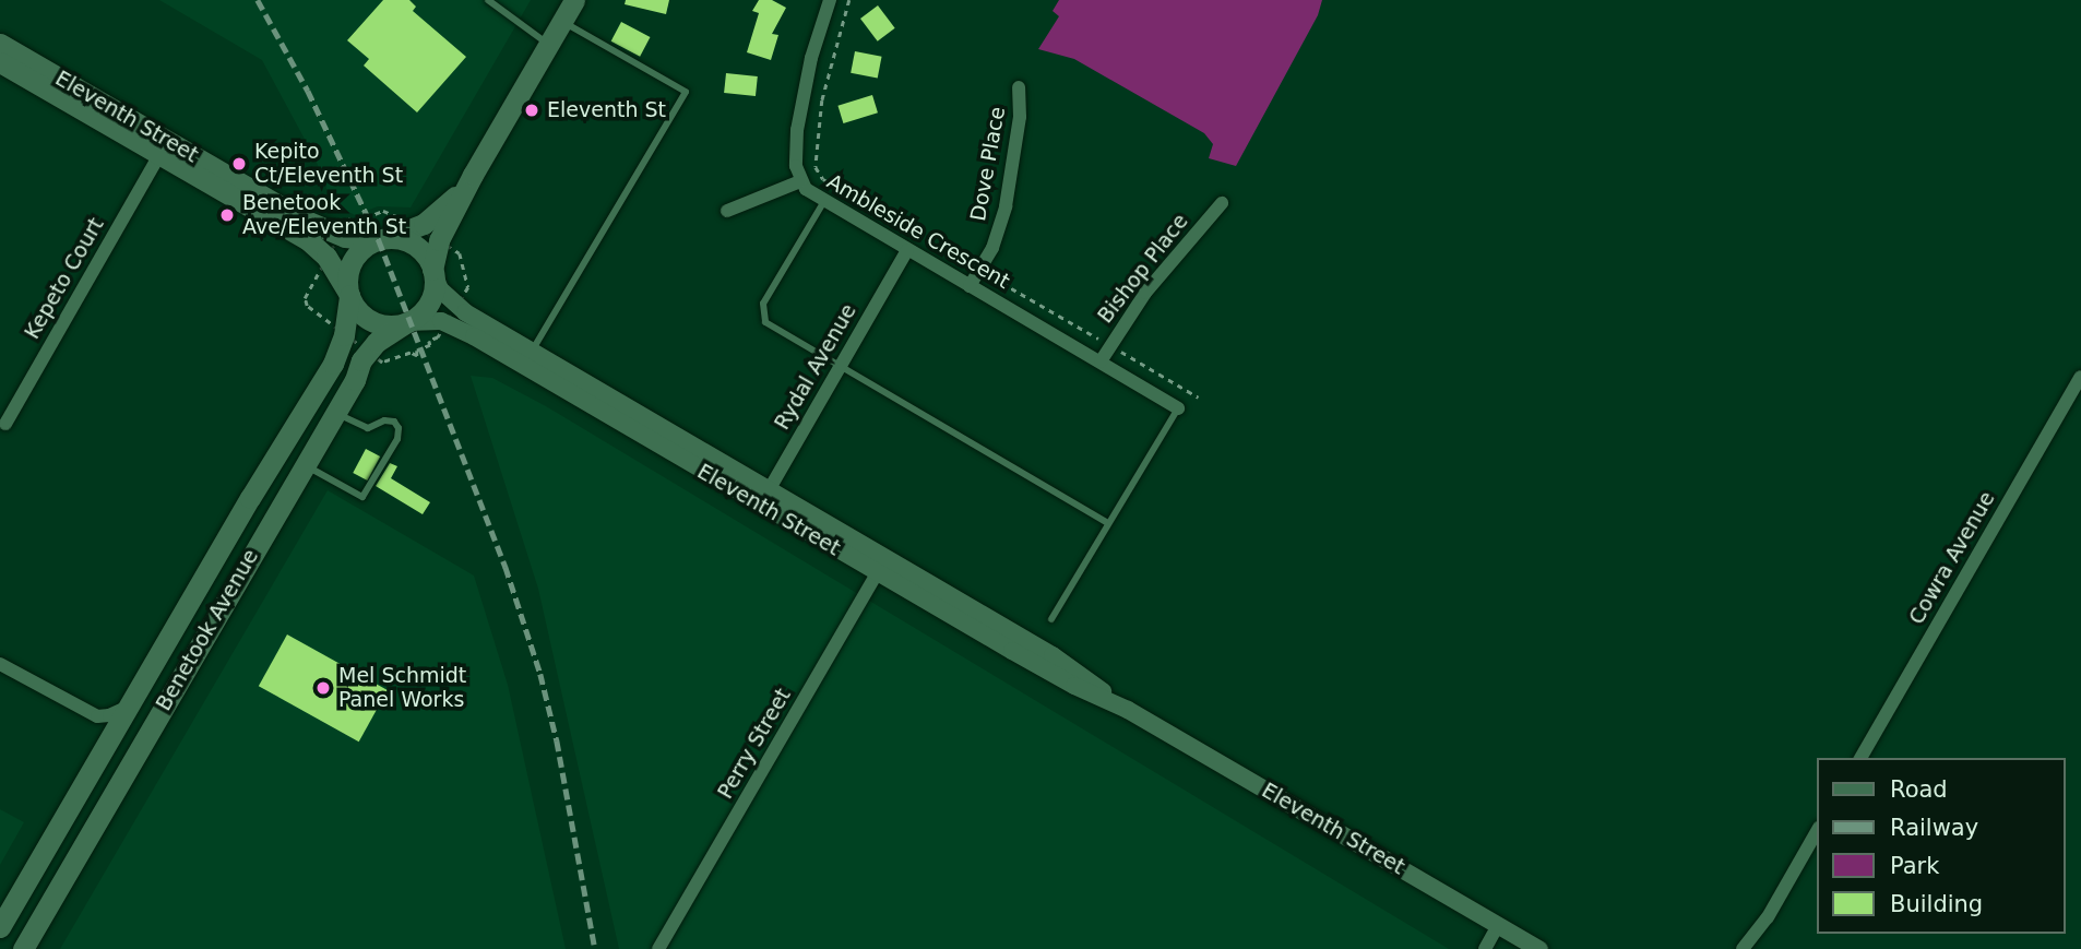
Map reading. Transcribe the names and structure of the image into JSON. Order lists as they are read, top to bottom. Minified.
{"streets":{"main road":["Eleventh Street","Benetook Avenue"],"street":["Dove Place","Ambleside Crescent","Bishop Place","Kepeto Court","Rydal Avenue","Cowra Avenue","Perry Street"]},"crossings":[["Eleventh Street","Kepeto Court"],["Eleventh Street","Rydal Avenue"],["Eleventh Street","Benetook Avenue"],["Eleventh Street","Perry Street"],["Dove Place","Ambleside Crescent"],["Ambleside Crescent","Bishop Place"],["Ambleside Crescent","Rydal Avenue"]],"places":["Eleventh St","Kepito Ct/Eleventh St","Benetook Ave/Eleventh St","Mel Schmidt Panel Works"],"legend":["Road","Railway","Park","Building"]}
